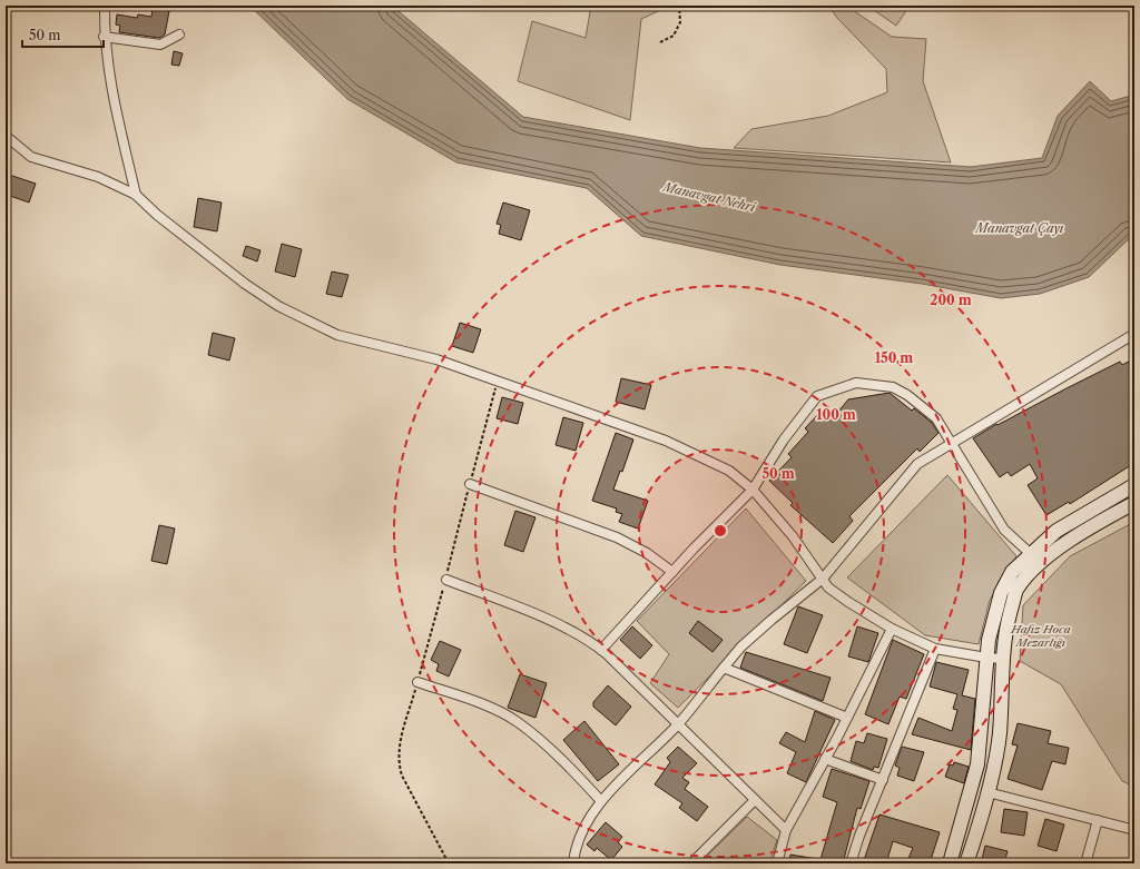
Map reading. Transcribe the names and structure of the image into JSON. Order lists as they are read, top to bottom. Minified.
{"water":["Manavgat Nehri","Manavgat Çayı"],"parks":["Hafız Hoca Mezarlığı"],"scale_bar":"50 m","rings":["200 m","150 m","100 m","50 m"]}
